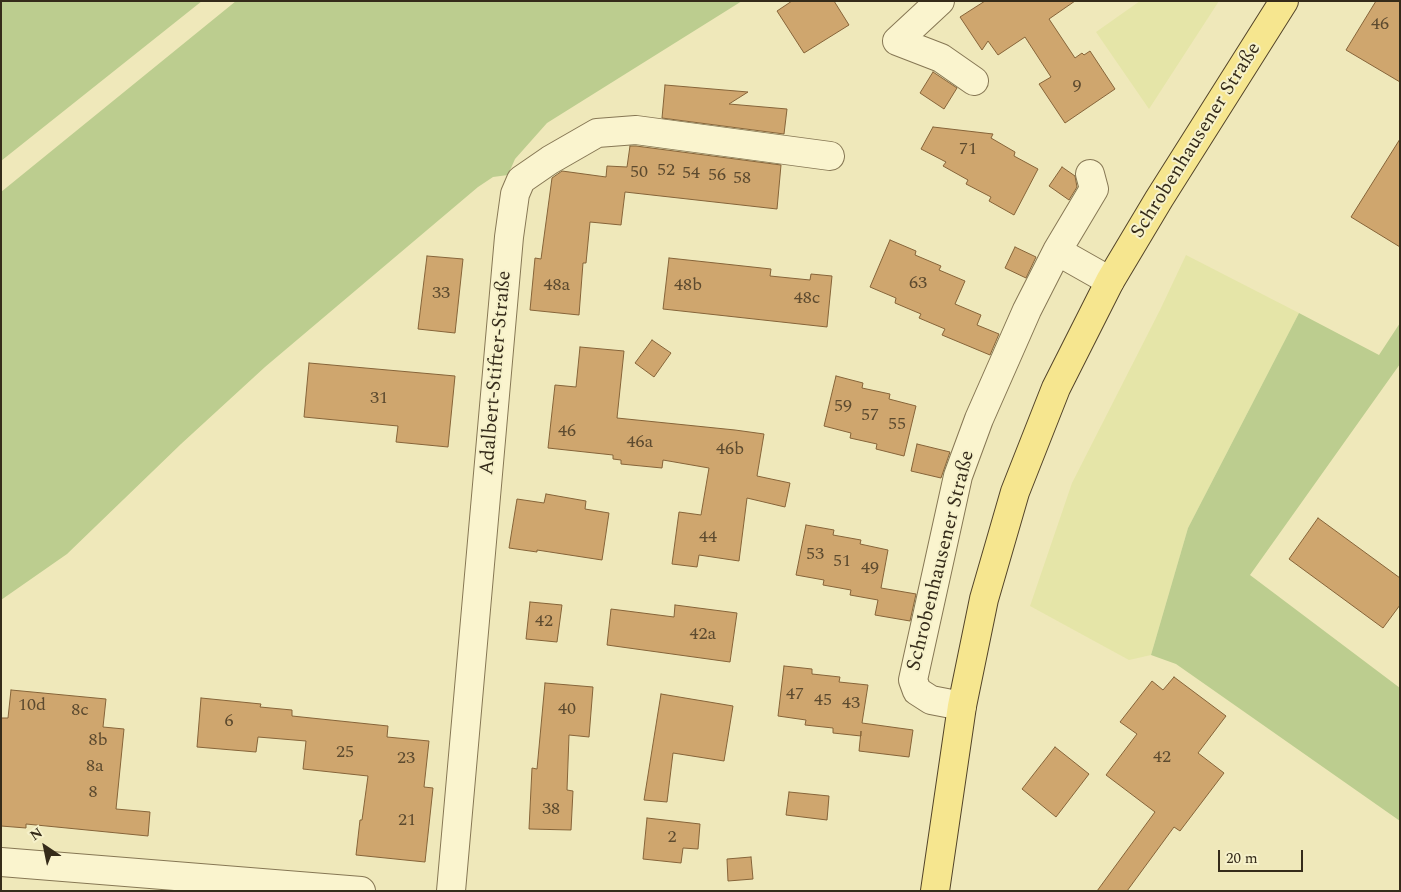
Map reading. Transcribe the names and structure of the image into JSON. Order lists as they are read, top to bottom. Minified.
{"streets":{"main road":["Schrobenhausener Straße"],"street":["Adalbert-Stifter-Straße"]},"house_numbers":["46","9","71","52","50","54","56","58","63","48a","48b","33","48c","31","59","57","55","46","46a","46b","44","53","51","49","42","42a","47","45","43","10d","40","8c","6","8b","25","42","23","8a","8","38","21","2"],"scale_bar":"20 m","north":"top left"}
